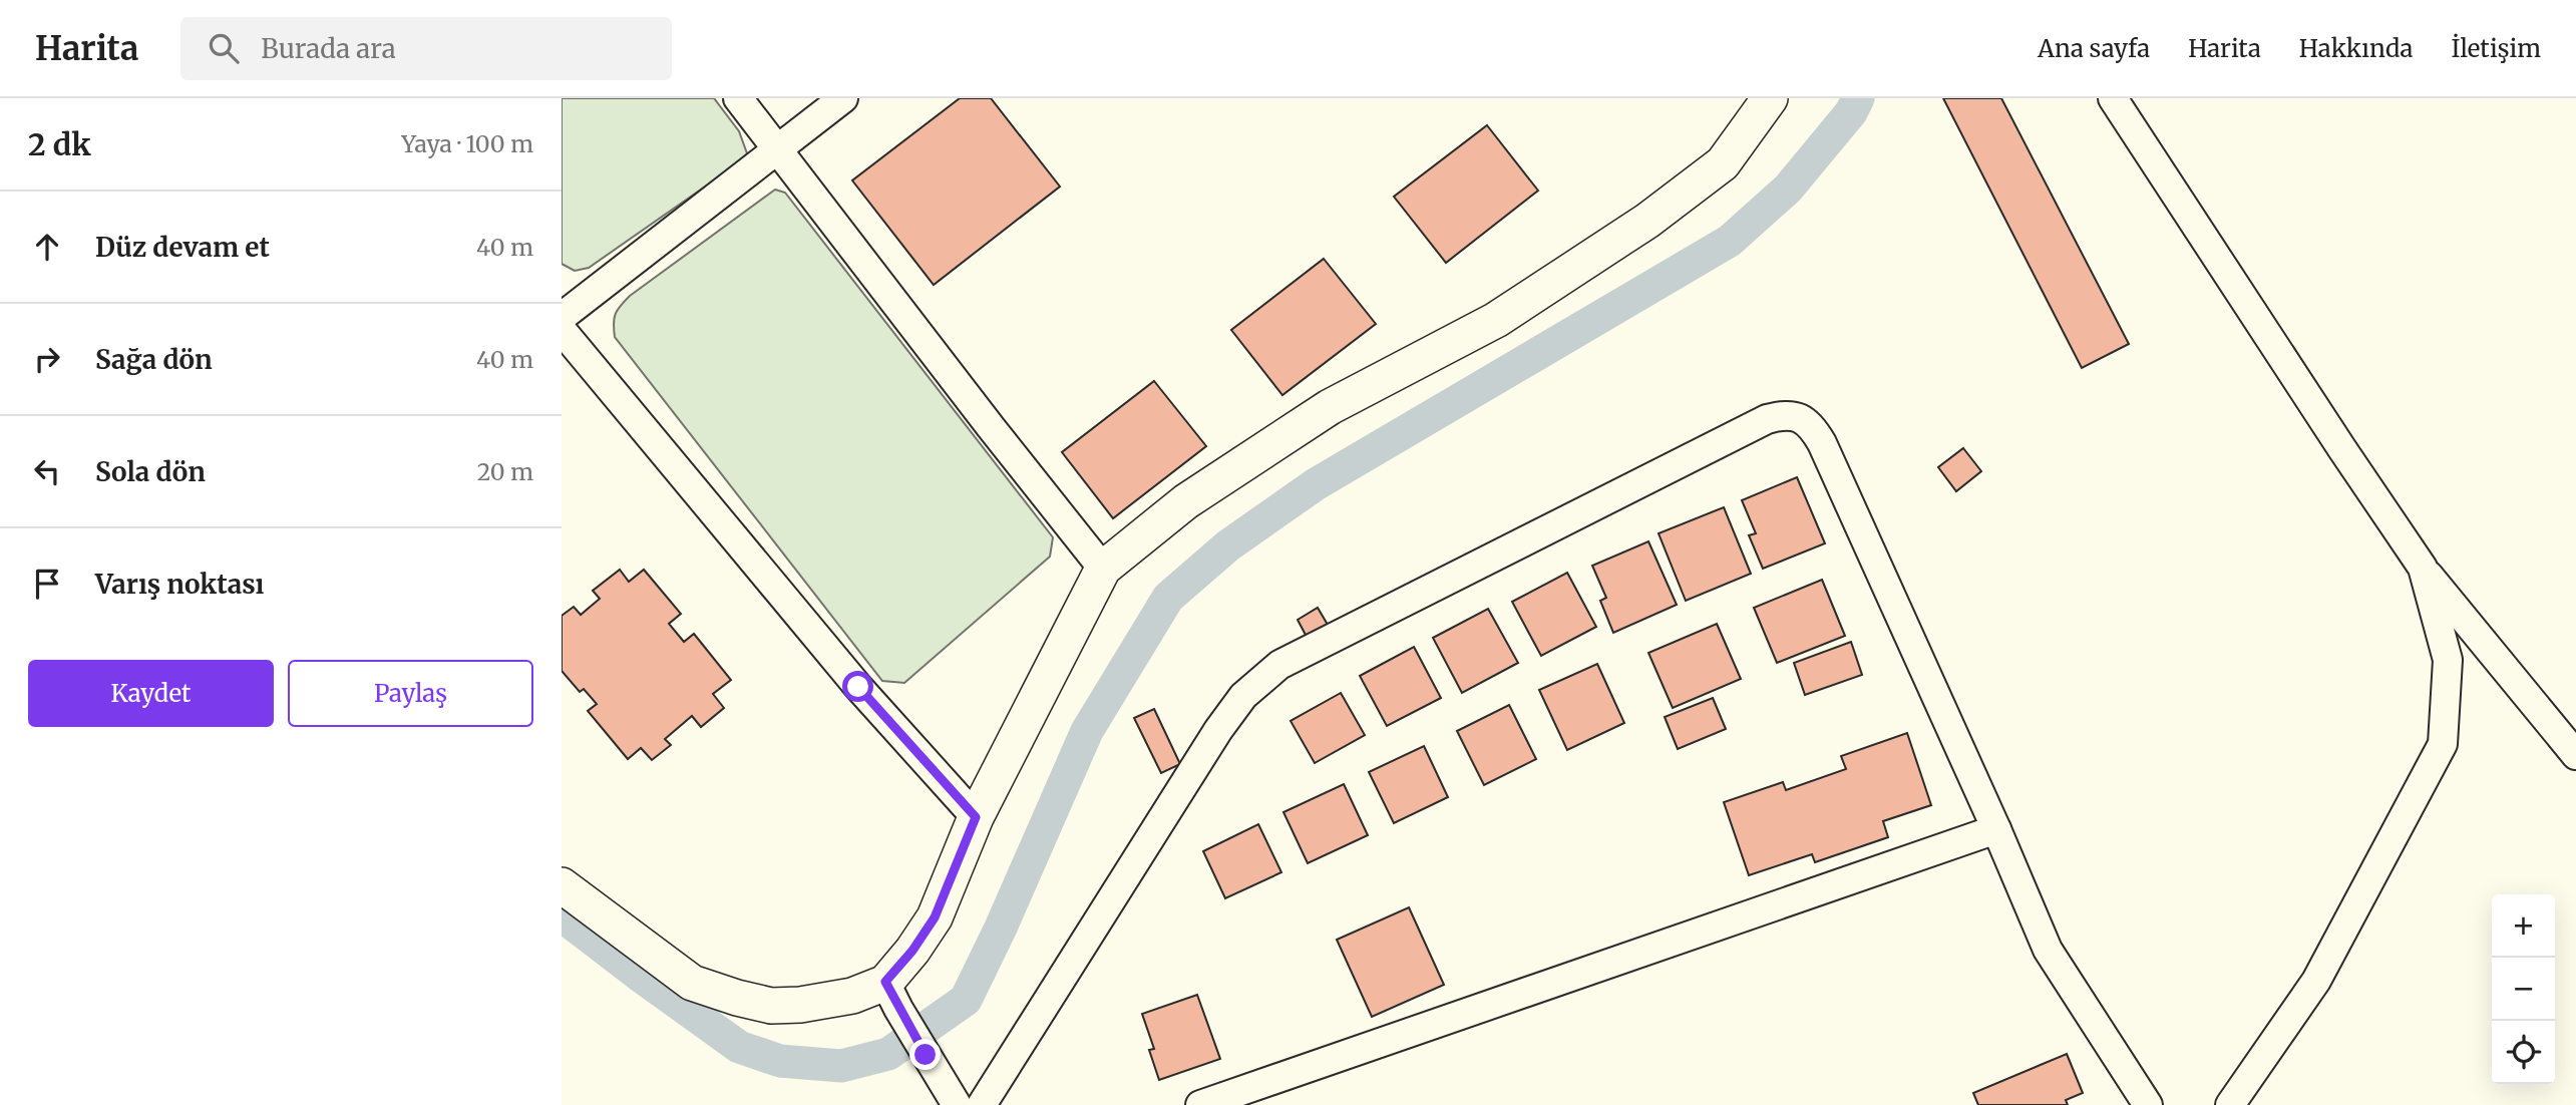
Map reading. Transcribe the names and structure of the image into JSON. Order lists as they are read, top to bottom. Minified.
{"page":{"header":"Harita","search":"Burada ara","nav":["Ana sayfa","Harita","Hakkında","İletişim"],"heading":["2 dk","Yaya · 100 m"],"list":[["Düz devam et","40 m"],["Sağa dön","40 m"],["Sola dön","20 m"],"Varış noktası"],"buttons":["Kaydet","Paylaş"],"map_buttons":["+","−"]}}
